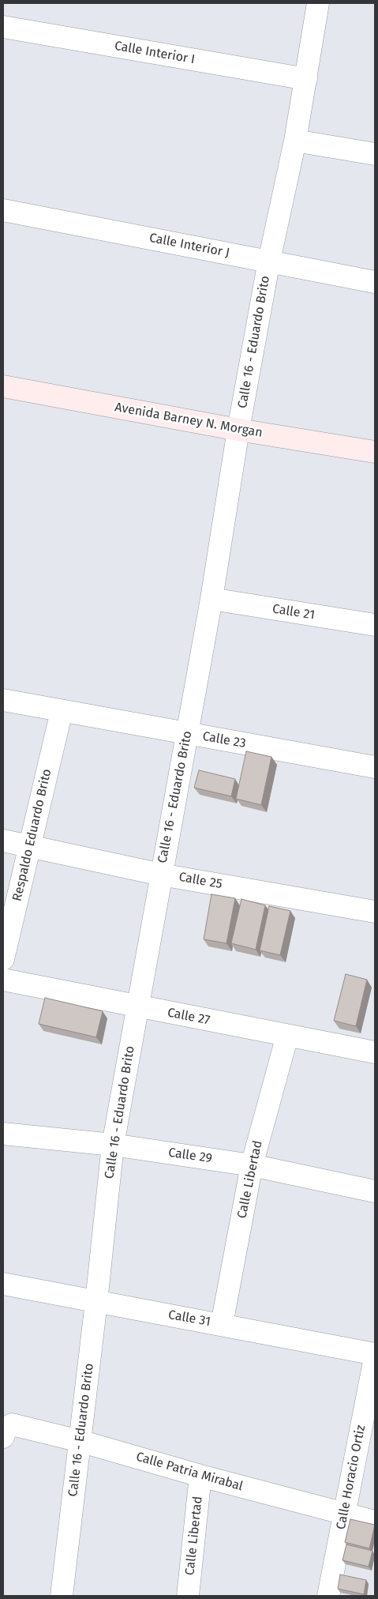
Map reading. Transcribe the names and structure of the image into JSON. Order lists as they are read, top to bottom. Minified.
{"streets":{"street":["Calle Interior I","Calle Interior J","Calle 16 - Eduardo Brito","Avenida Barney N. Morgan","Calle 21","Calle 23","Respaldo Eduardo Brito","Calle 25","Calle 27","Calle 29","Calle Libertad","Calle 31","Calle Patria Mirabal","Calle Horacio Ortiz"]},"crossings":[["Calle Interior I","Calle 16 - Eduardo Brito"],["Calle Interior J","Calle 16 - Eduardo Brito"],["Calle 16 - Eduardo Brito","Avenida Barney N. Morgan"],["Calle 16 - Eduardo Brito","Calle 21"],["Calle 16 - Eduardo Brito","Calle 23"],["Calle 16 - Eduardo Brito","Calle 25"],["Calle 16 - Eduardo Brito","Calle 27"],["Calle 16 - Eduardo Brito","Calle 29"],["Calle 16 - Eduardo Brito","Calle 31"],["Calle 16 - Eduardo Brito","Calle Patria Mirabal"],["Calle 23","Respaldo Eduardo Brito"],["Respaldo Eduardo Brito","Calle 25"],["Calle 27","Calle Libertad"],["Calle 29","Calle Libertad"],["Calle Libertad","Calle 31"],["Calle Libertad","Calle Patria Mirabal"],["Calle Patria Mirabal","Calle Horacio Ortiz"]]}
